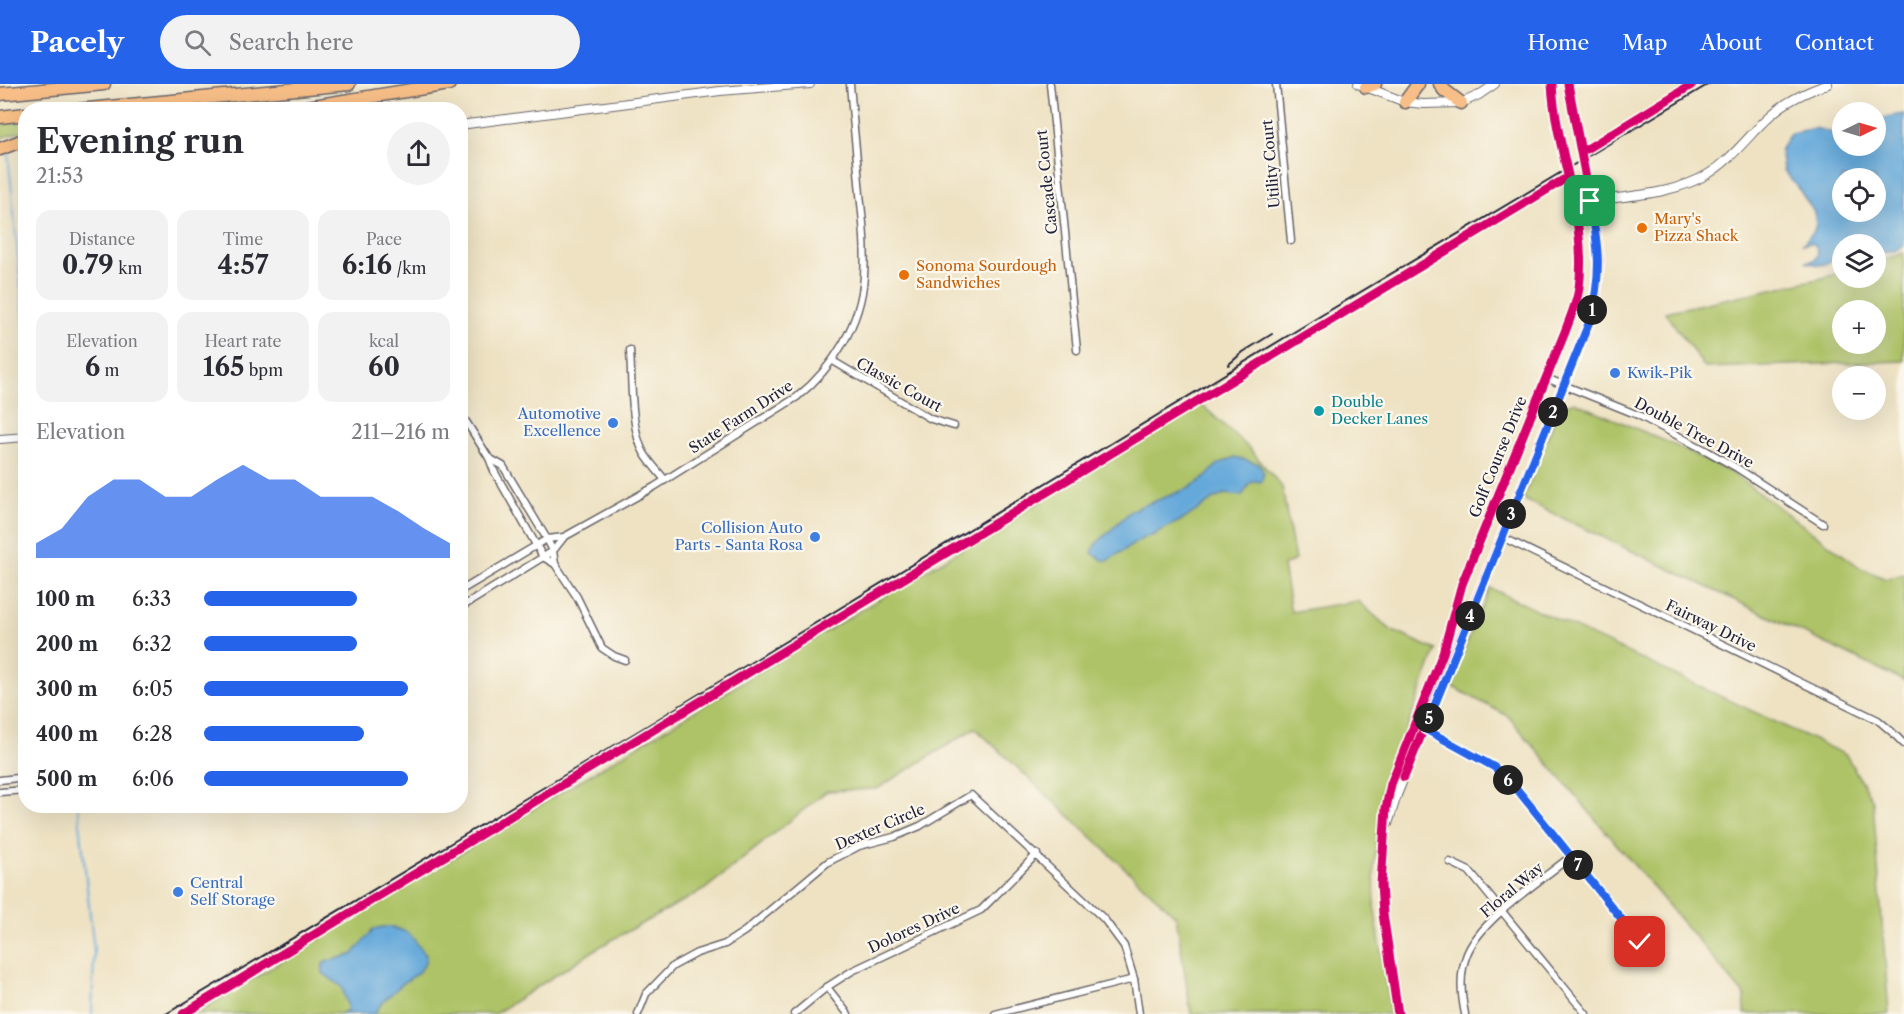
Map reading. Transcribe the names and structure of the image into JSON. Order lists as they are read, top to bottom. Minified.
{"streets":{"street":["Utility Court","Cascade Court","Classic Court","State Farm Drive","Double Tree Drive","Golf Course Drive","Fairway Drive","Dexter Circle","Floral Way","Dolores Drive"]},"crossings":[["Classic Court","State Farm Drive"],["Double Tree Drive","Golf Course Drive"],["Golf Course Drive","Fairway Drive"],["Dexter Circle","Dolores Drive"]],"places":["Mary's Pizza Shack","Sonoma Sourdough Sandwiches","Kwik-Pik","Double Decker Lanes","Automotive Excellence","Collision Auto Parts - Santa Rosa","Central Self Storage"],"north":"right","page":{"header":"Pacely","search":"Search here","nav":["Home","Map","About","Contact"],"map_buttons":["+","−"],"heading":["Evening run","21:53"],"stats":[["Distance","0.79 km"],["Time","4:57"],["Pace","6:16 /km"],["Elevation","6 m"],["Heart rate","165 bpm"],["kcal","60"]],"pins":["1","2","3","4","5","6","7"],"chart":["Elevation","211–216 m"],"list":[{"name":"100 m","note":"6:33"},{"name":"200 m","note":"6:32"},{"name":"300 m","note":"6:05"},{"name":"400 m","note":"6:28"},{"name":"500 m","note":"6:06"}]}}
